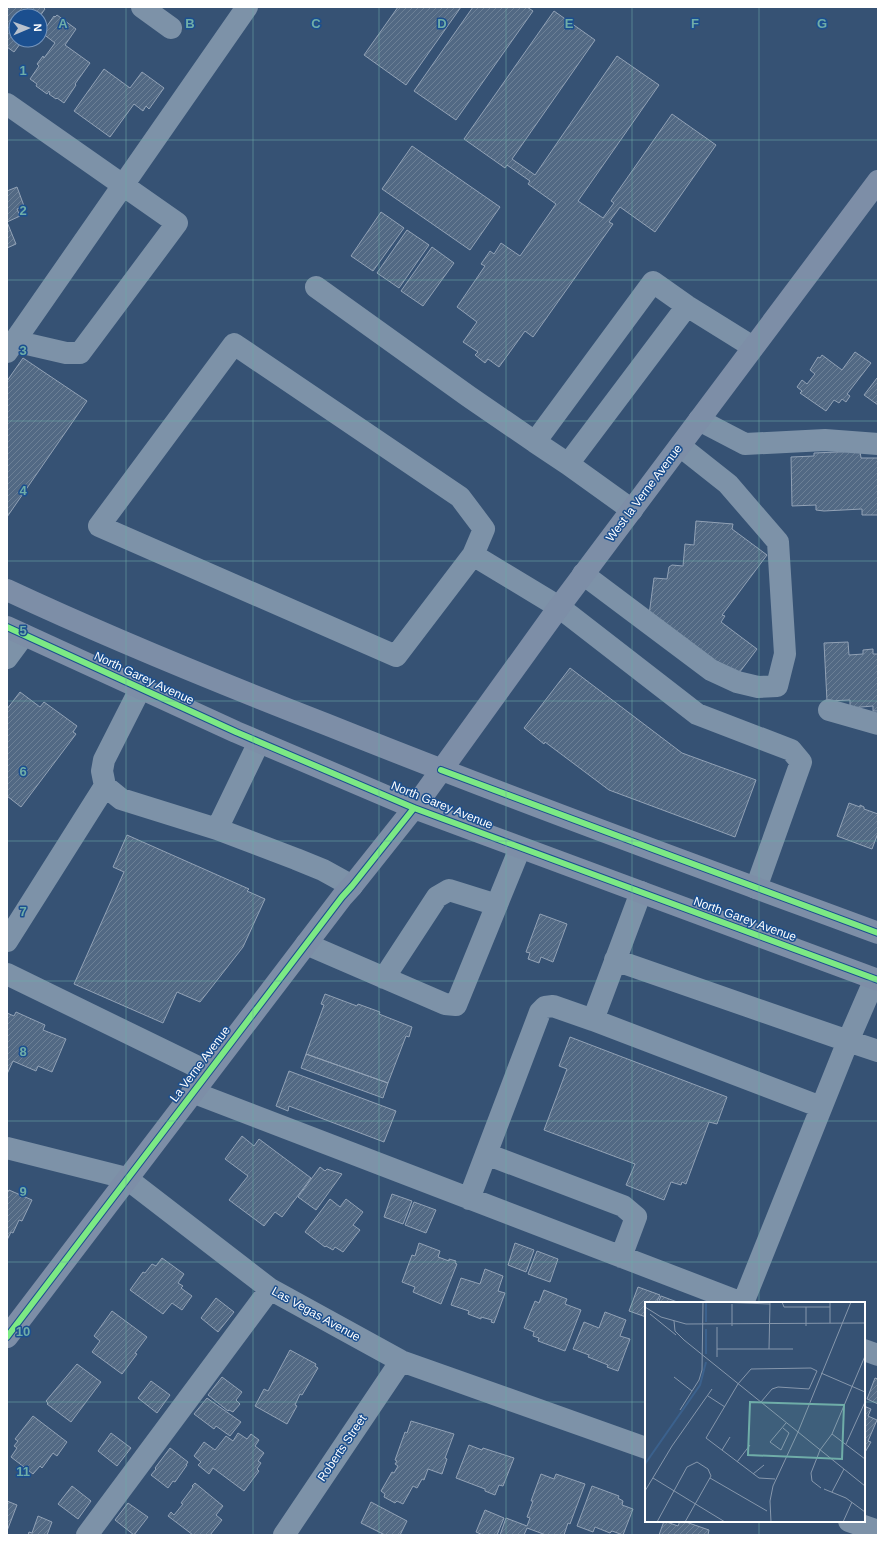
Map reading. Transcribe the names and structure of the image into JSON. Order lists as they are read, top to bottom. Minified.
{"streets":{"main road":["West la Verne Avenue","North Garey Avenue","La Verne Avenue"],"street":["Las Vegas Avenue","Roberts Street"]},"crossings":[["West la Verne Avenue","North Garey Avenue"],["West la Verne Avenue","La Verne Avenue"],["North Garey Avenue","La Verne Avenue"],["La Verne Avenue","Las Vegas Avenue"],["Las Vegas Avenue","Roberts Street"]],"north":"right","grid":{"columns":["A","B","C","D","E","F","G"],"rows":["1","2","3","4","5","6","7","8","9","10","11"]}}
